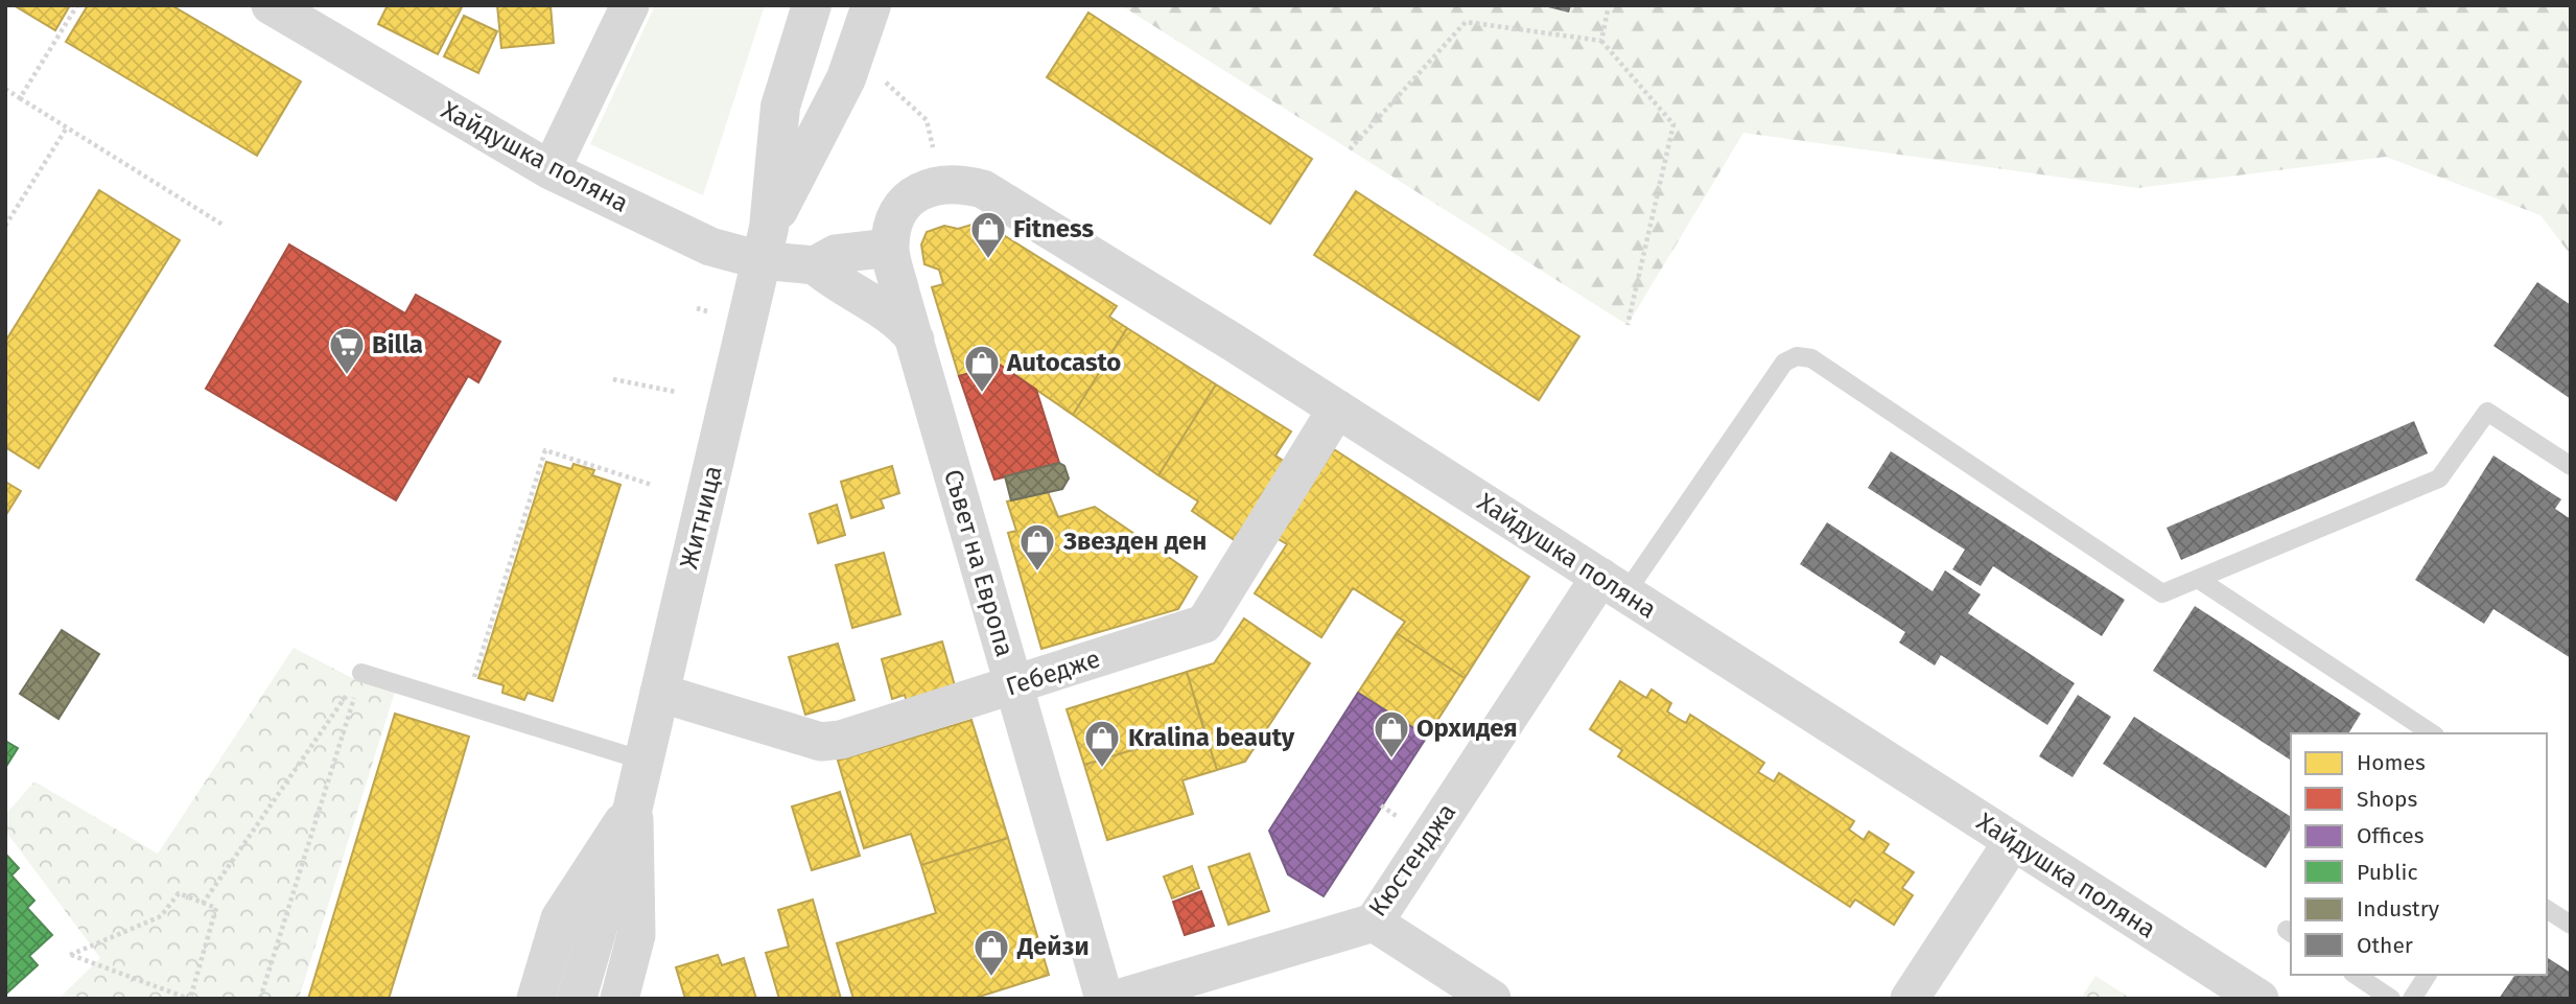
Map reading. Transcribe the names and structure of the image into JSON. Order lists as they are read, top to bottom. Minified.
{"streets":{"street":["Хайдушка поляна","Житница","Съвет на Европа","Гебедже","Кюстенджа"]},"crossings":[["Хайдушка поляна","Житница"],["Хайдушка поляна","Гебедже"],["Хайдушка поляна","Кюстенджа"],["Житница","Гебедже"],["Съвет на Европа","Гебедже"]],"places":{"shop":["Fitness","Autocasto","Звезден ден","Орхидея","Kralina beauty","Дейзи"],"supermarket":["Billa"]},"legend":["Homes","Shops","Offices","Public","Industry","Other"]}
